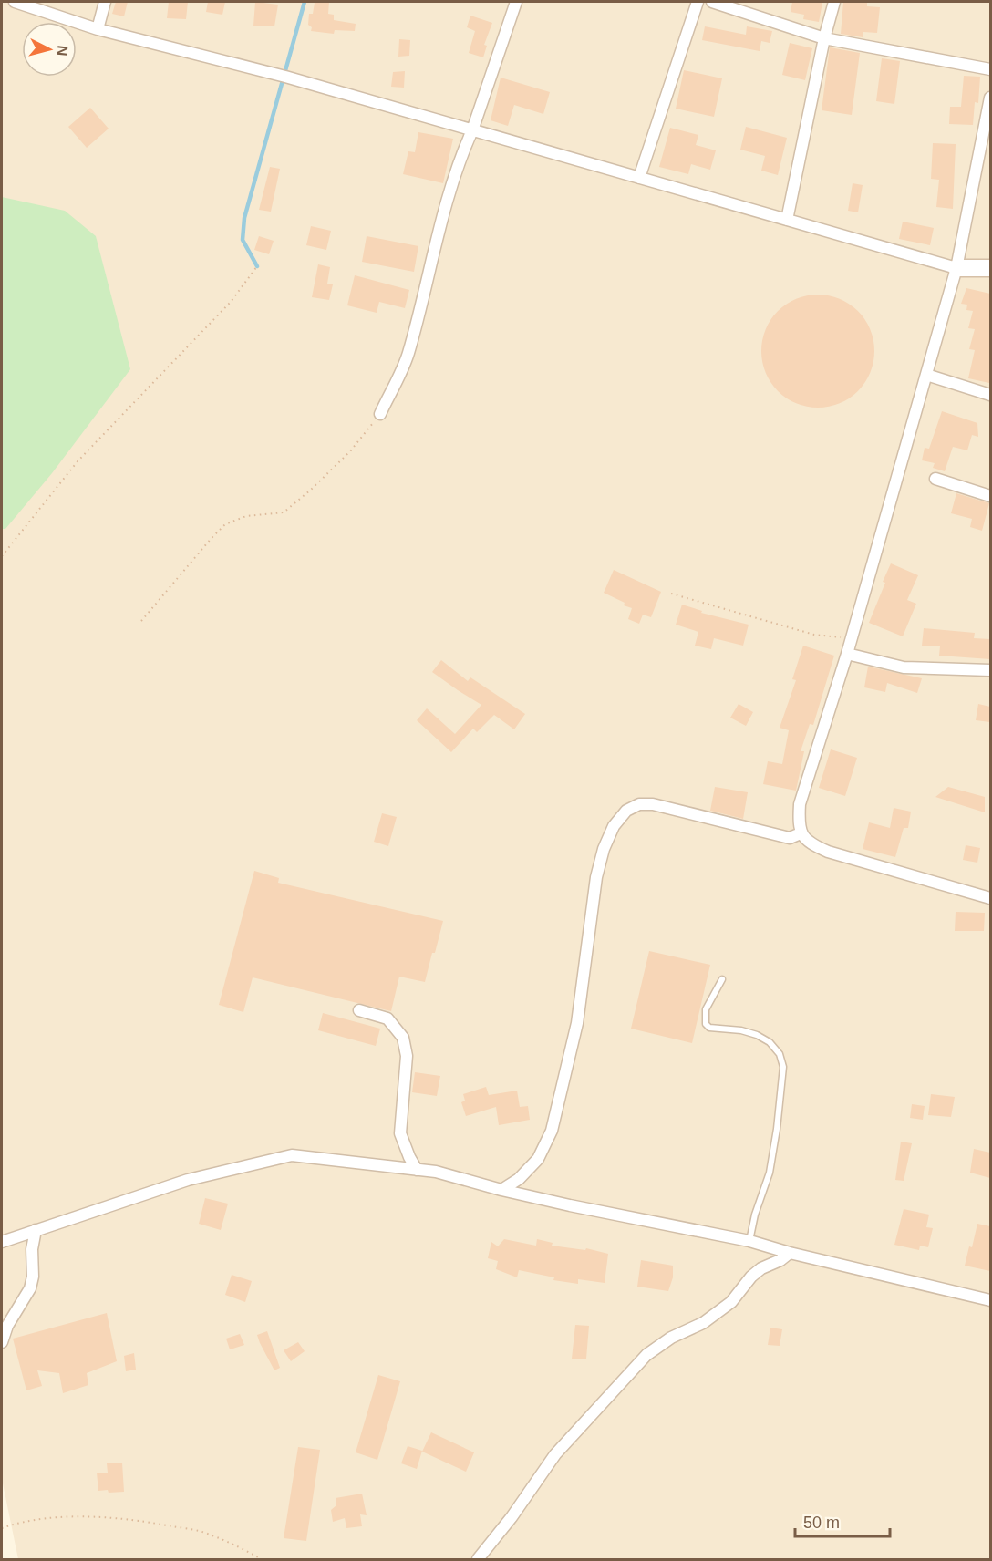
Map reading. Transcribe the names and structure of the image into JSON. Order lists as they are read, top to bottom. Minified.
{"scale_bar":"50 m","north":"right"}
